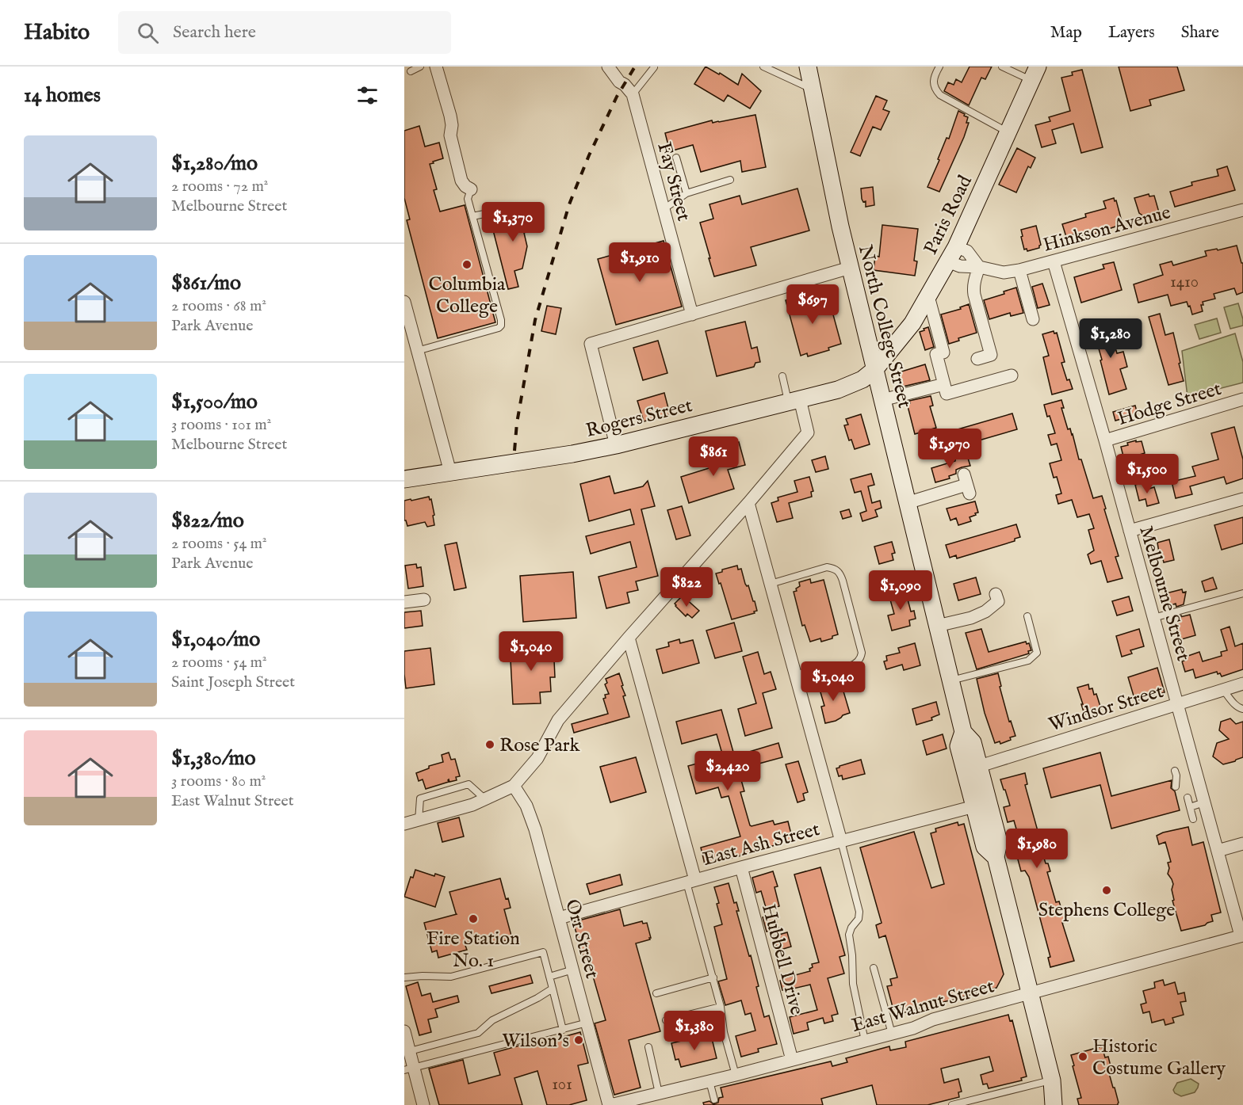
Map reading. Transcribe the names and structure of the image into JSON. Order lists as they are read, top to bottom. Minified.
{"streets":{"main road":["Paris Road","North College Street","Rogers Street"],"street":["Fay Street","Hinkson Avenue","Hodge Street","Melbourne Street","Windsor Street","East Ash Street","Orr Street","Hubbell Drive","East Walnut Street"]},"crossings":[["Paris Road","Hinkson Avenue"],["Paris Road","North College Street"],["Paris Road","Rogers Street"],["Hinkson Avenue","Melbourne Street"],["North College Street","Rogers Street"],["North College Street","Windsor Street"],["North College Street","East Ash Street"],["North College Street","East Walnut Street"],["Hodge Street","Melbourne Street"],["Melbourne Street","Windsor Street"],["Melbourne Street","East Walnut Street"],["East Ash Street","Orr Street"],["East Ash Street","Hubbell Drive"],["Orr Street","East Walnut Street"],["Hubbell Drive","East Walnut Street"]],"places":["Columbia College","Rose Park","Stephens College","Fire Station No. 1","Wilson's","Historic Costume Gallery"],"house_numbers":["1410","101"],"page":{"header":"Habito","search":"Search here","nav":["Map","Layers","Share"],"heading":"14 homes","list":[{"name":"$1,280/mo","note":"2 rooms · 72 m² · Melbourne Street"},{"name":"$861/mo","note":"2 rooms · 68 m² · Park Avenue"},{"name":"$1,500/mo","note":"3 rooms · 101 m² · Melbourne Street"},{"name":"$822/mo","note":"2 rooms · 54 m² · Park Avenue"},{"name":"$1,040/mo","note":"2 rooms · 54 m² · Saint Joseph Street"},{"name":"$1,380/mo","note":"3 rooms · 80 m² · East Walnut Street"}],"price":["$1,370","$1,910","$697","$1,280","$1,970","$861","$1,500","$822","$1,090","$1,040","$1,040","$2,420","$1,980","$1,380"]}}
